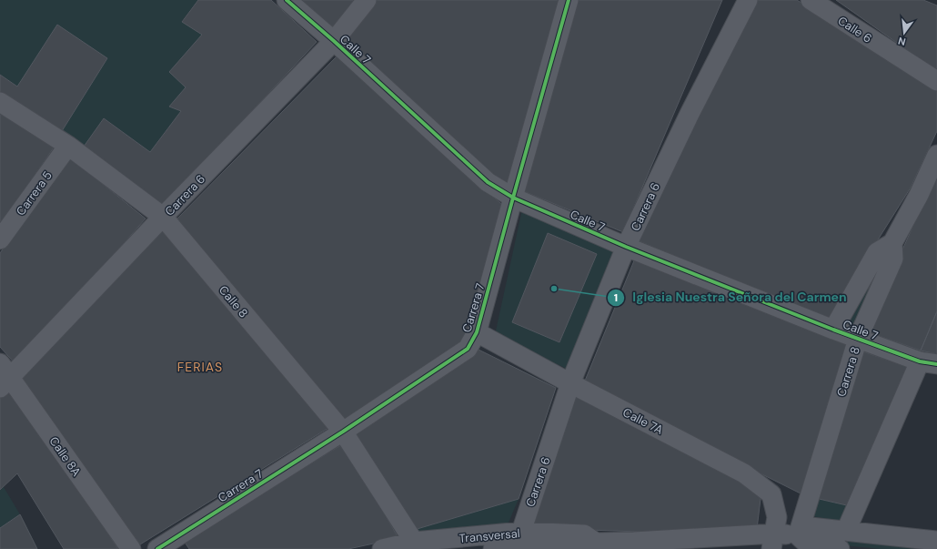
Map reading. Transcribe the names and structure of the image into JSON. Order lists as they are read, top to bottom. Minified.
{"streets":{"street":["Calle 6","Calle 7","Carrera 5","Carrera 6","Calle 8","Carrera 7","Carrera 8","Calle 7A","Calle 8A","Transversal"]},"crossings":[["Calle 7","Carrera 6"],["Calle 7","Carrera 7"],["Calle 7","Carrera 8"],["Carrera 5","Calle 8"],["Carrera 6","Calle 8"],["Carrera 6","Calle 7A"],["Carrera 6","Calle 8A"],["Carrera 6","Transversal"],["Calle 8","Carrera 7"],["Calle 8","Transversal"],["Carrera 7","Calle 7A"],["Carrera 8","Transversal"],["Calle 7A","Transversal"]],"districts":["FERIAS"],"places":["Iglesia Nuestra Señora del Carmen"],"north":"bottom"}
